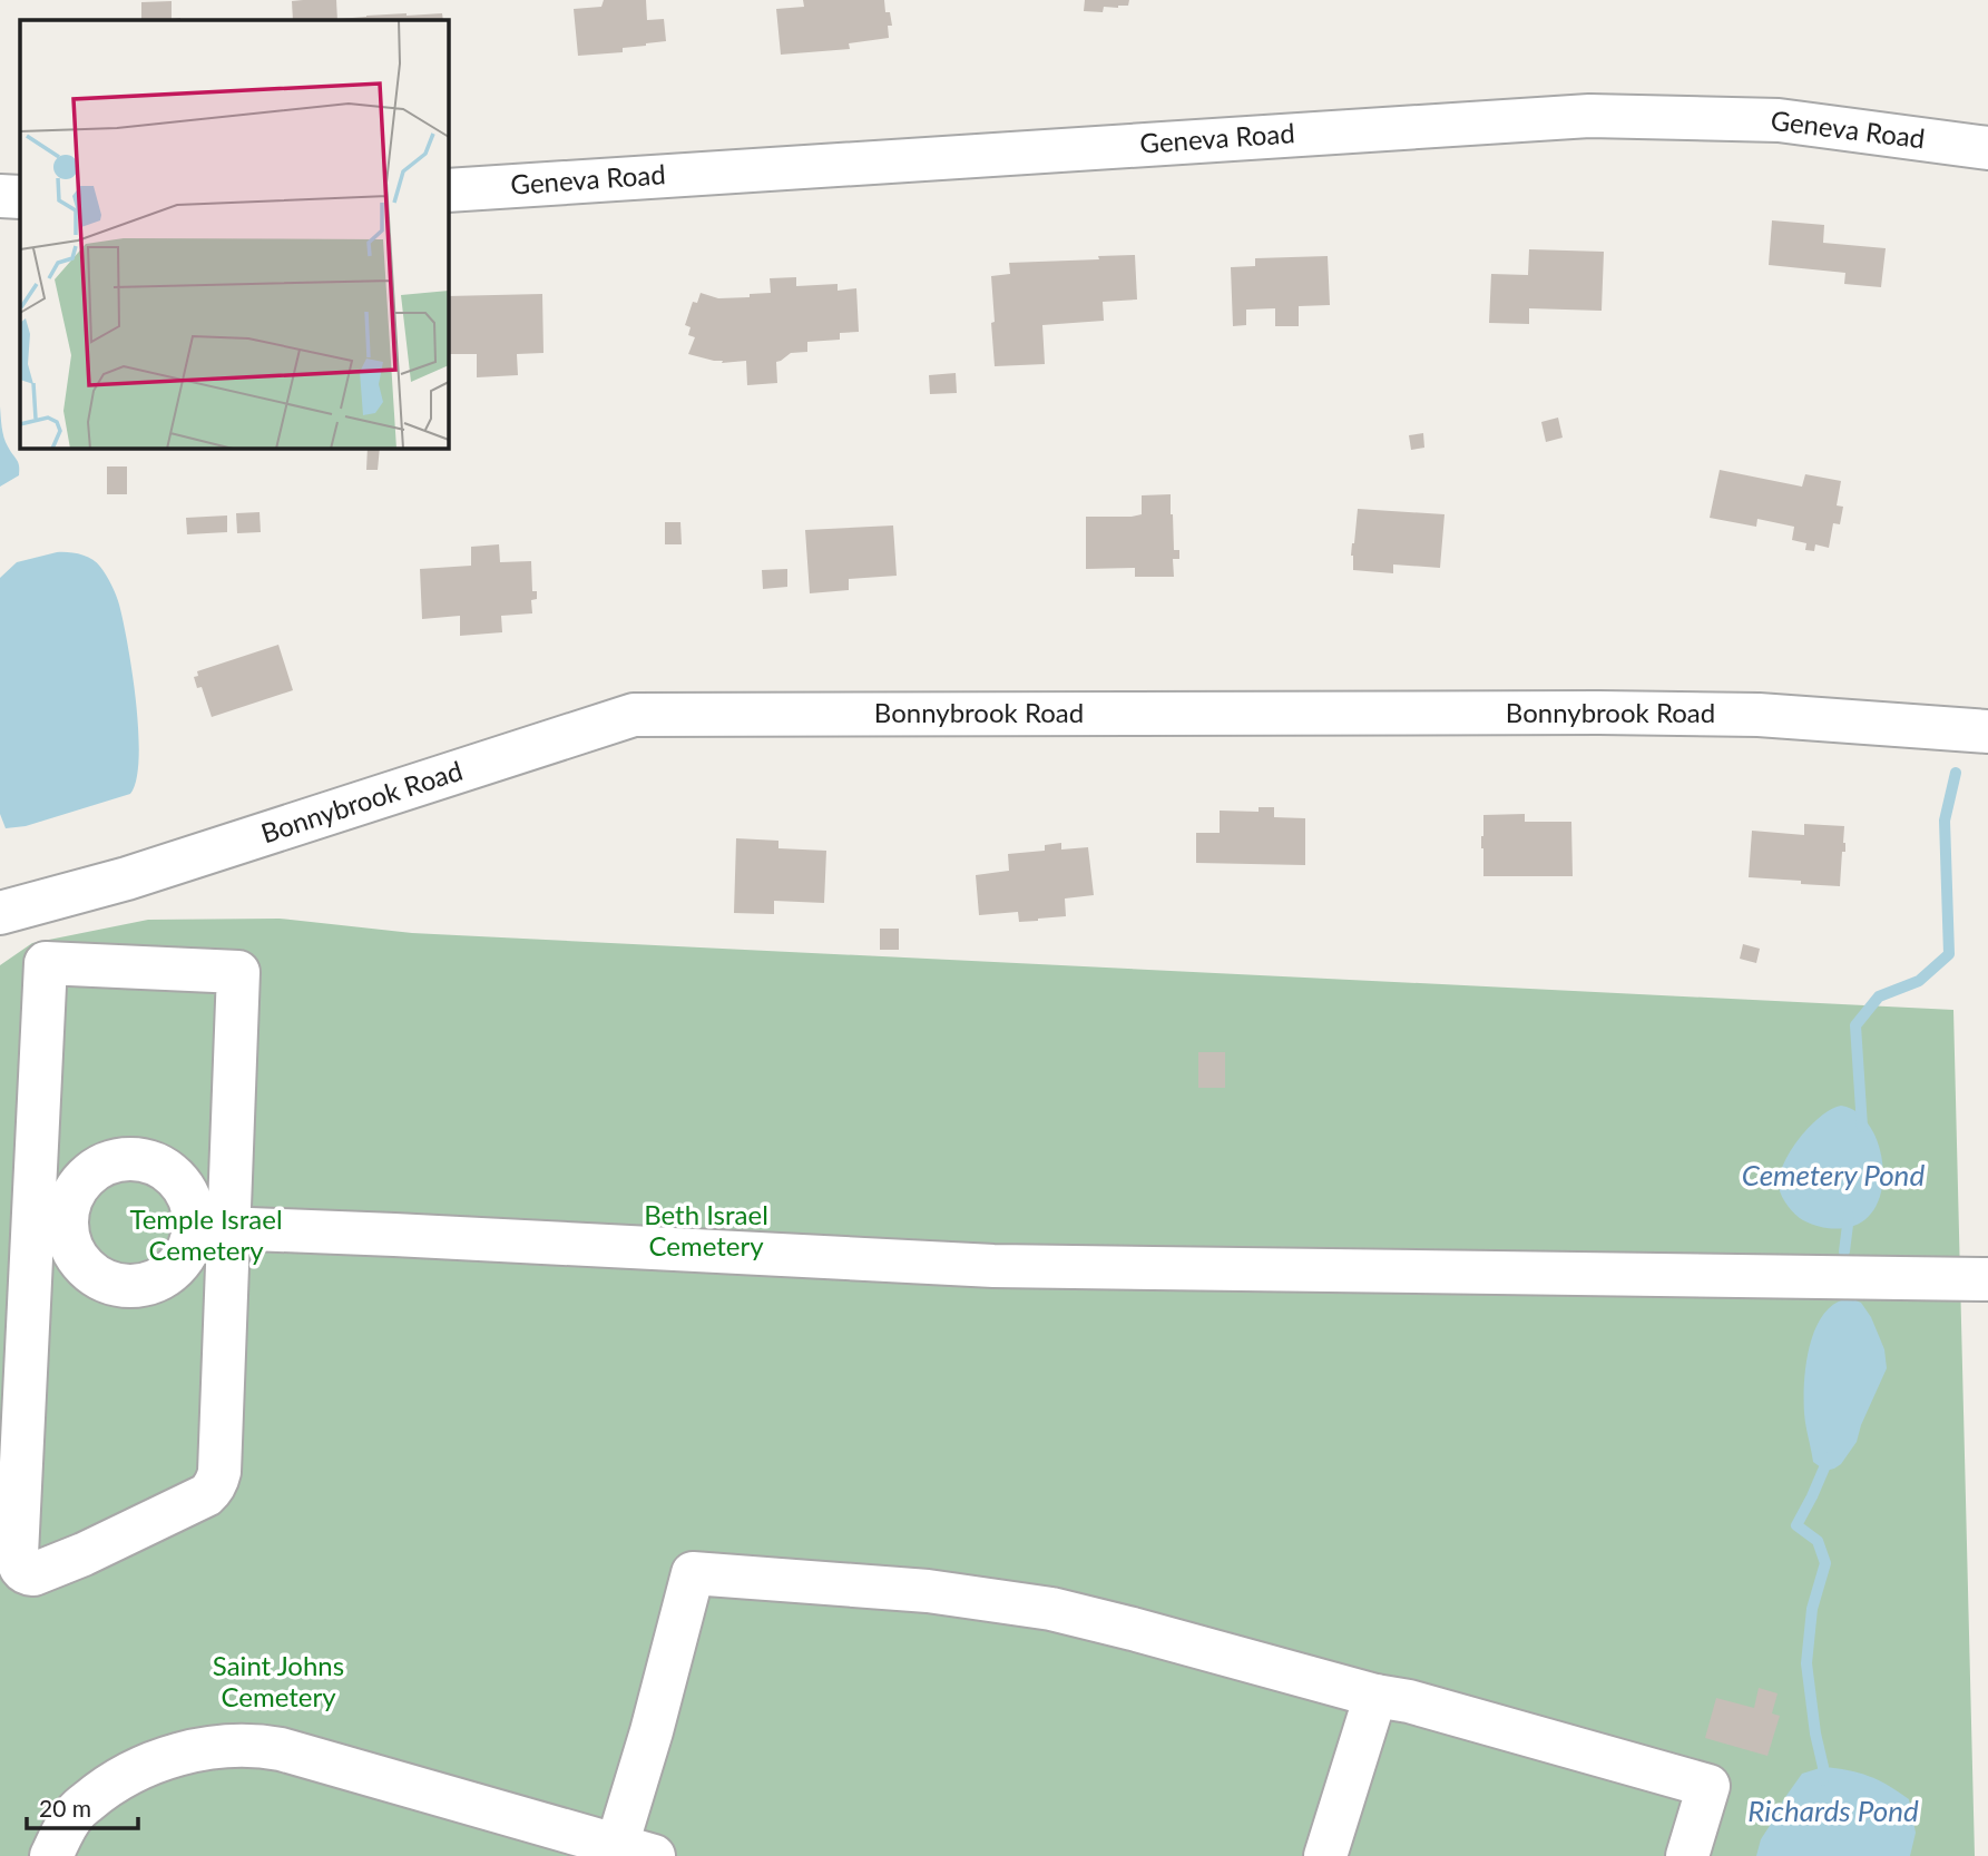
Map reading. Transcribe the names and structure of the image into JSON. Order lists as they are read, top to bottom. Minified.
{"streets":{"street":["Geneva Road","Bonnybrook Road"]},"water":["Cemetery Pond","Richards Pond"],"parks":["Beth Israel Cemetery","Temple Israel Cemetery","Saint Johns Cemetery"],"scale_bar":"20 m"}
